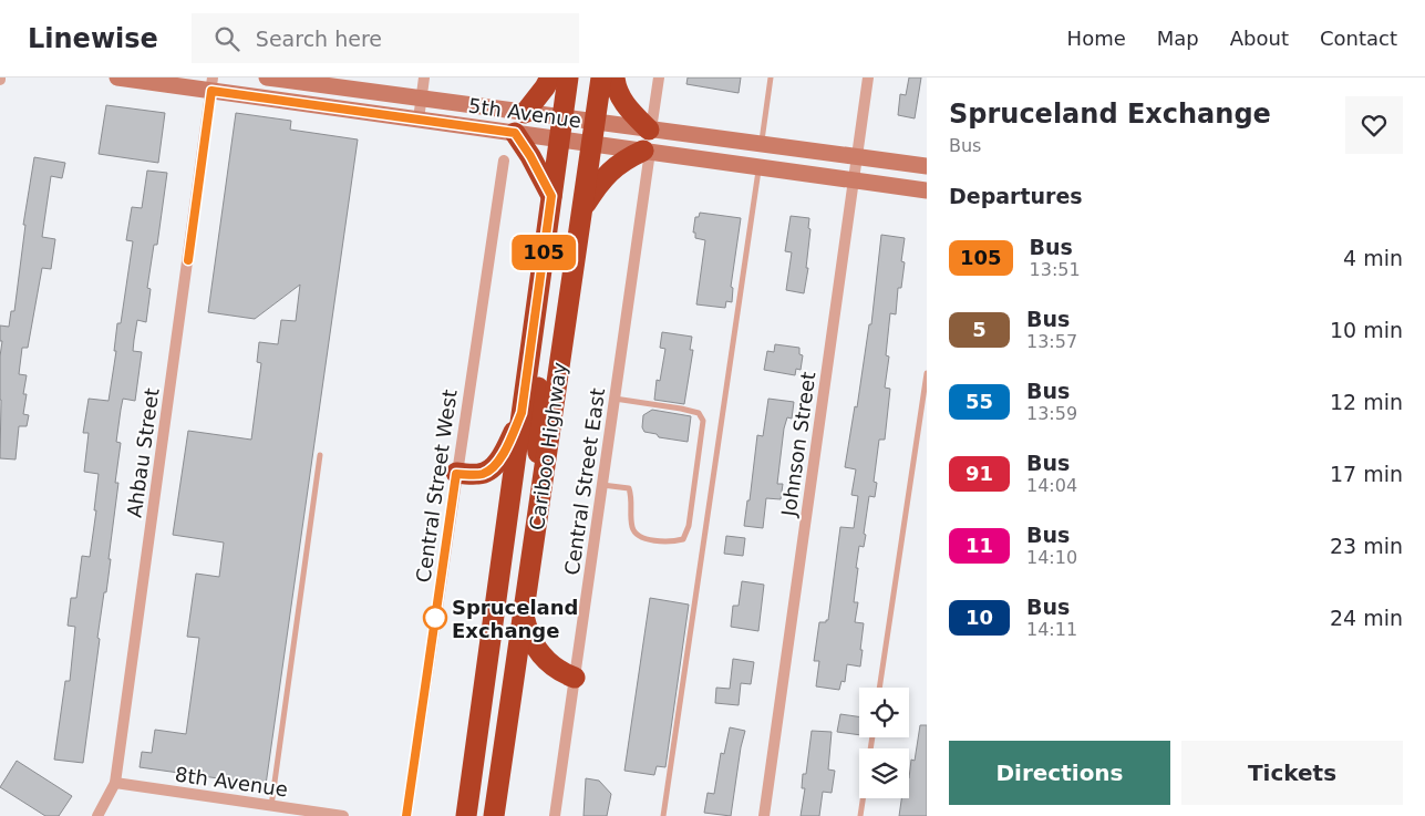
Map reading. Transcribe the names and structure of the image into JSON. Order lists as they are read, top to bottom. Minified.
{"streets":{"highway":["Cariboo Highway"],"main road":["5th Avenue"],"street":["Johnson Street","Ahbau Street","Central Street East","Central Street West","8th Avenue"]},"crossings":[["5th Avenue","Johnson Street"],["5th Avenue","Cariboo Highway"],["5th Avenue","Ahbau Street"],["5th Avenue","Central Street East"],["Ahbau Street","8th Avenue"]],"places":["Spruceland Exchange"],"lines":["bus line 105"],"page":{"header":"Linewise","search":"Search here","nav":["Home","Map","About","Contact"],"on_map":"105","heading":[["Spruceland Exchange","Bus"],"Departures"],"list":[{"mark":"105","name":"Bus","note":"13:51","value":"4 min"},{"mark":"5","name":"Bus","note":"13:57","value":"10 min"},{"mark":"55","name":"Bus","note":"13:59","value":"12 min"},{"mark":"91","name":"Bus","note":"14:04","value":"17 min"},{"mark":"11","name":"Bus","note":"14:10","value":"23 min"},{"mark":"10","name":"Bus","note":"14:11","value":"24 min"}],"buttons":["Directions","Tickets"]}}
